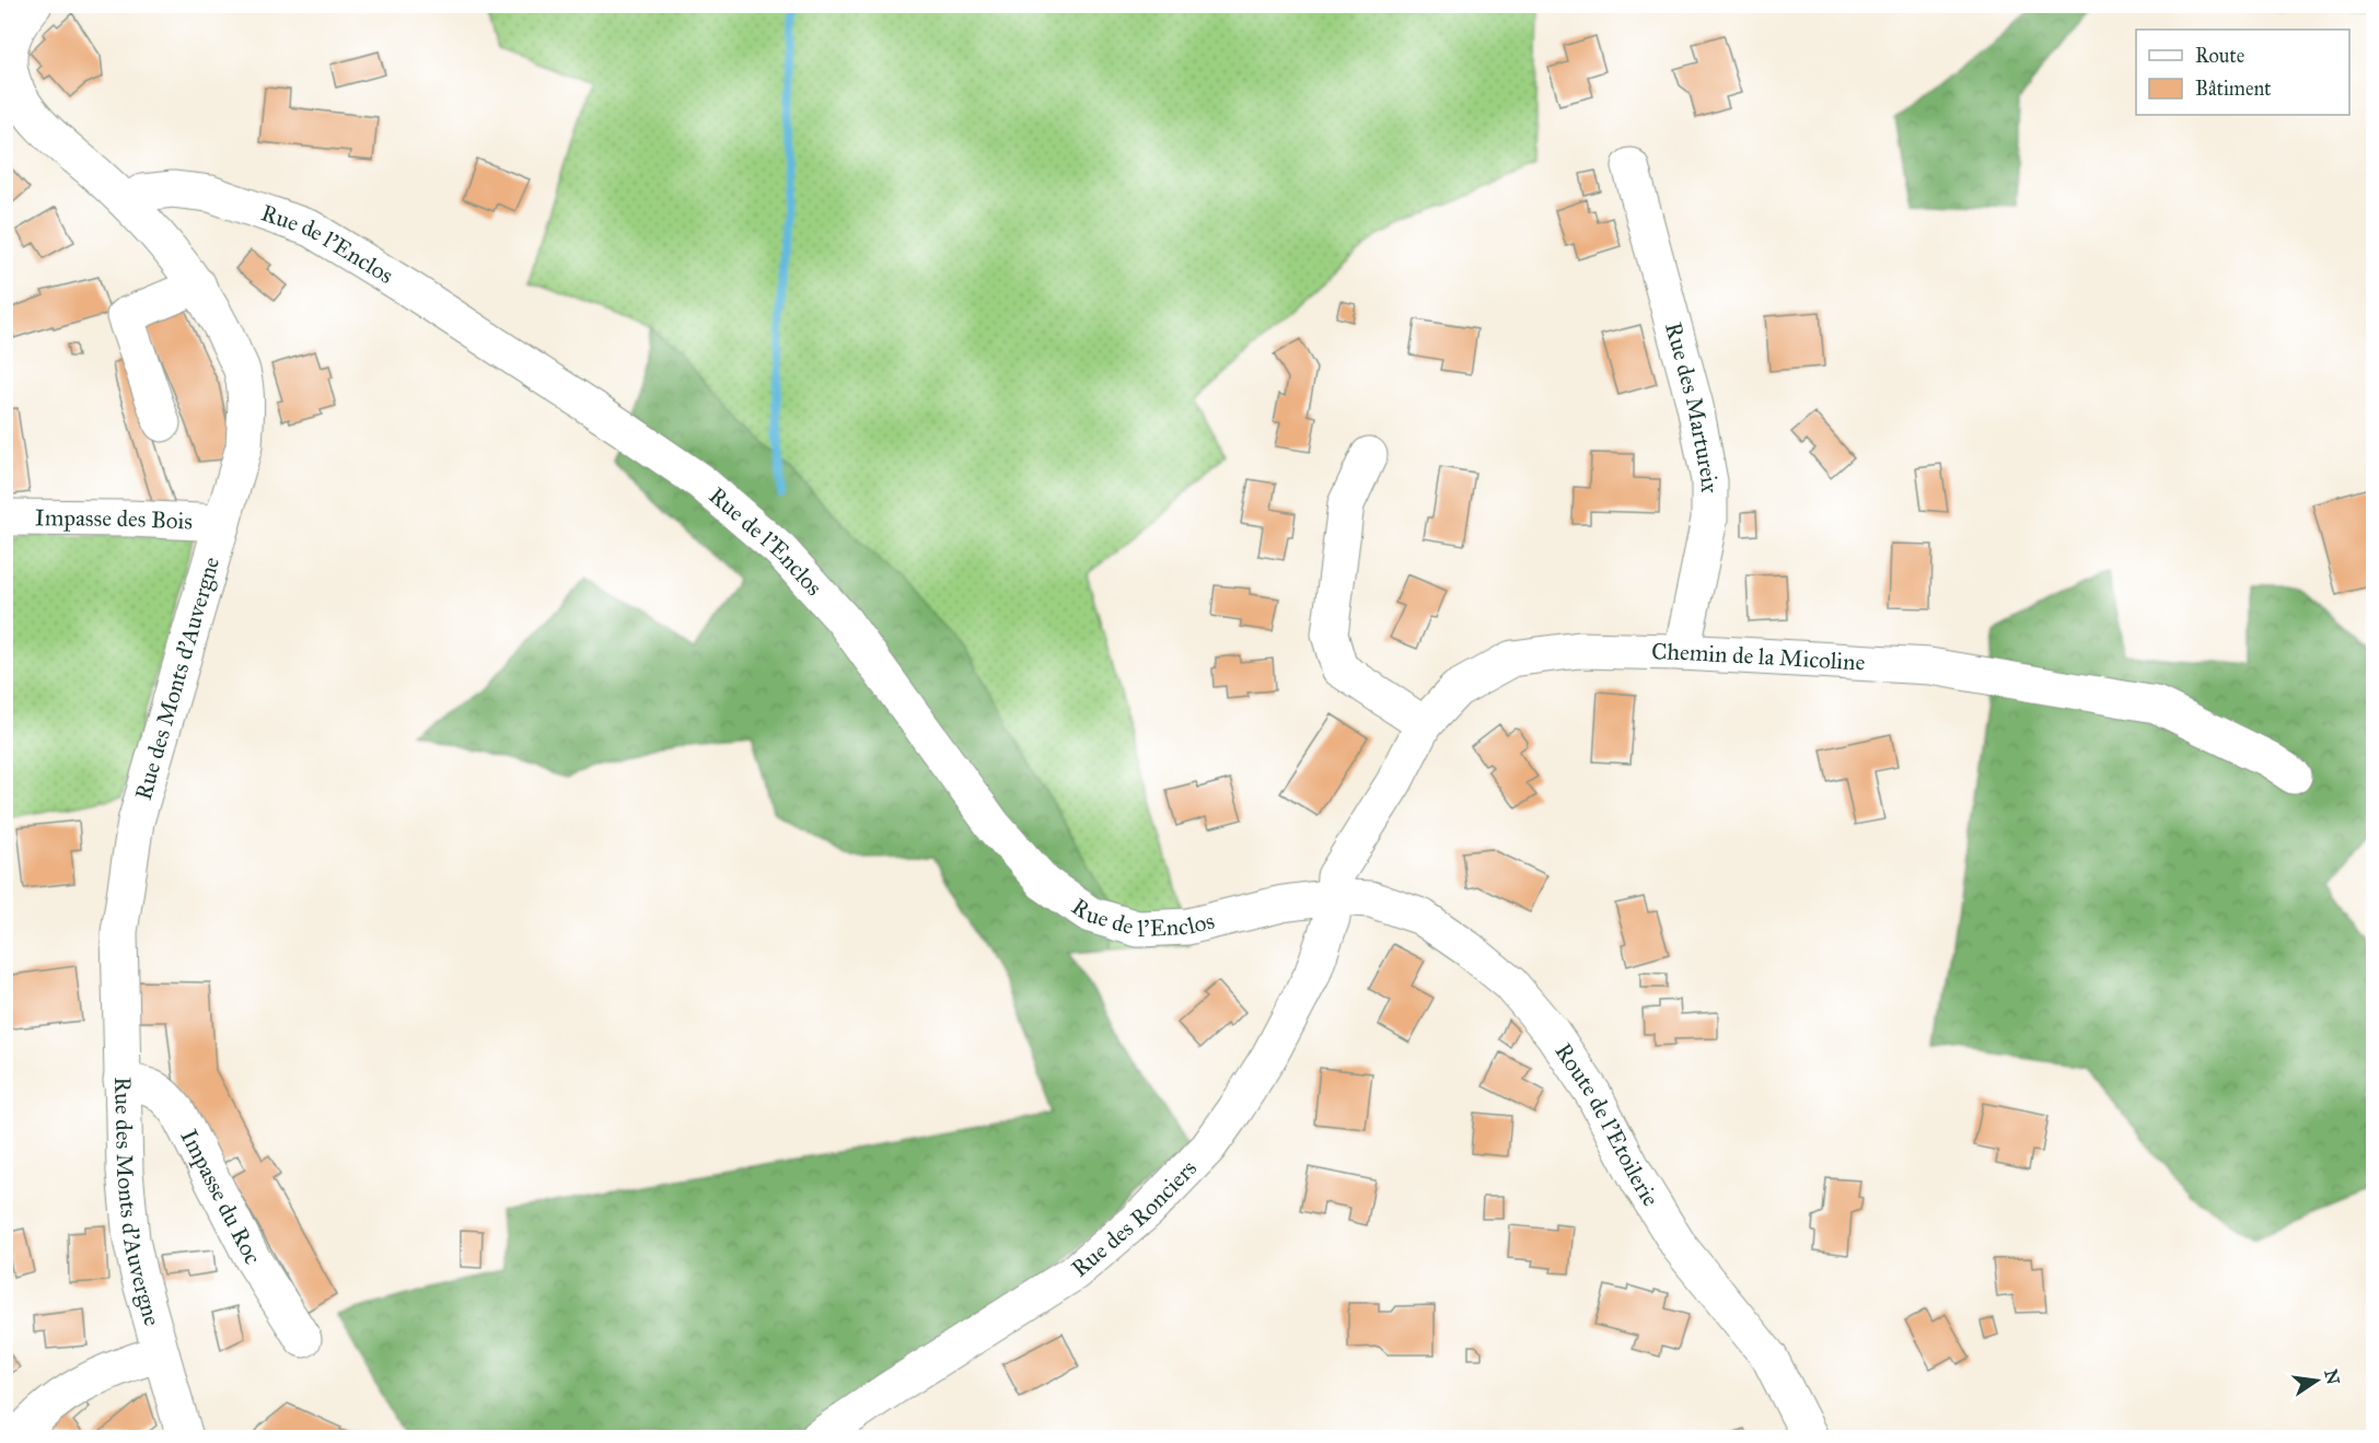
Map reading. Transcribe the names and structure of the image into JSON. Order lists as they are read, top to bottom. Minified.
{"streets":{"street":["Rue de l'Enclos","Rue des Martureix","Impasse des Bois","Chemin de la Micoline","Rue des Monts d'Auvergne","Route de l'Etoilerie","Impasse du Roc","Rue des Ronciers"]},"crossings":[["Rue de l'Enclos","Chemin de la Micoline"],["Rue de l'Enclos","Rue des Monts d'Auvergne"],["Rue de l'Enclos","Route de l'Etoilerie"],["Rue de l'Enclos","Rue des Ronciers"],["Rue des Martureix","Chemin de la Micoline"],["Impasse des Bois","Rue des Monts d'Auvergne"],["Chemin de la Micoline","Route de l'Etoilerie"],["Chemin de la Micoline","Rue des Ronciers"],["Rue des Monts d'Auvergne","Impasse du Roc"],["Route de l'Etoilerie","Rue des Ronciers"]],"legend":["Route","Bâtiment"],"north":"right"}
